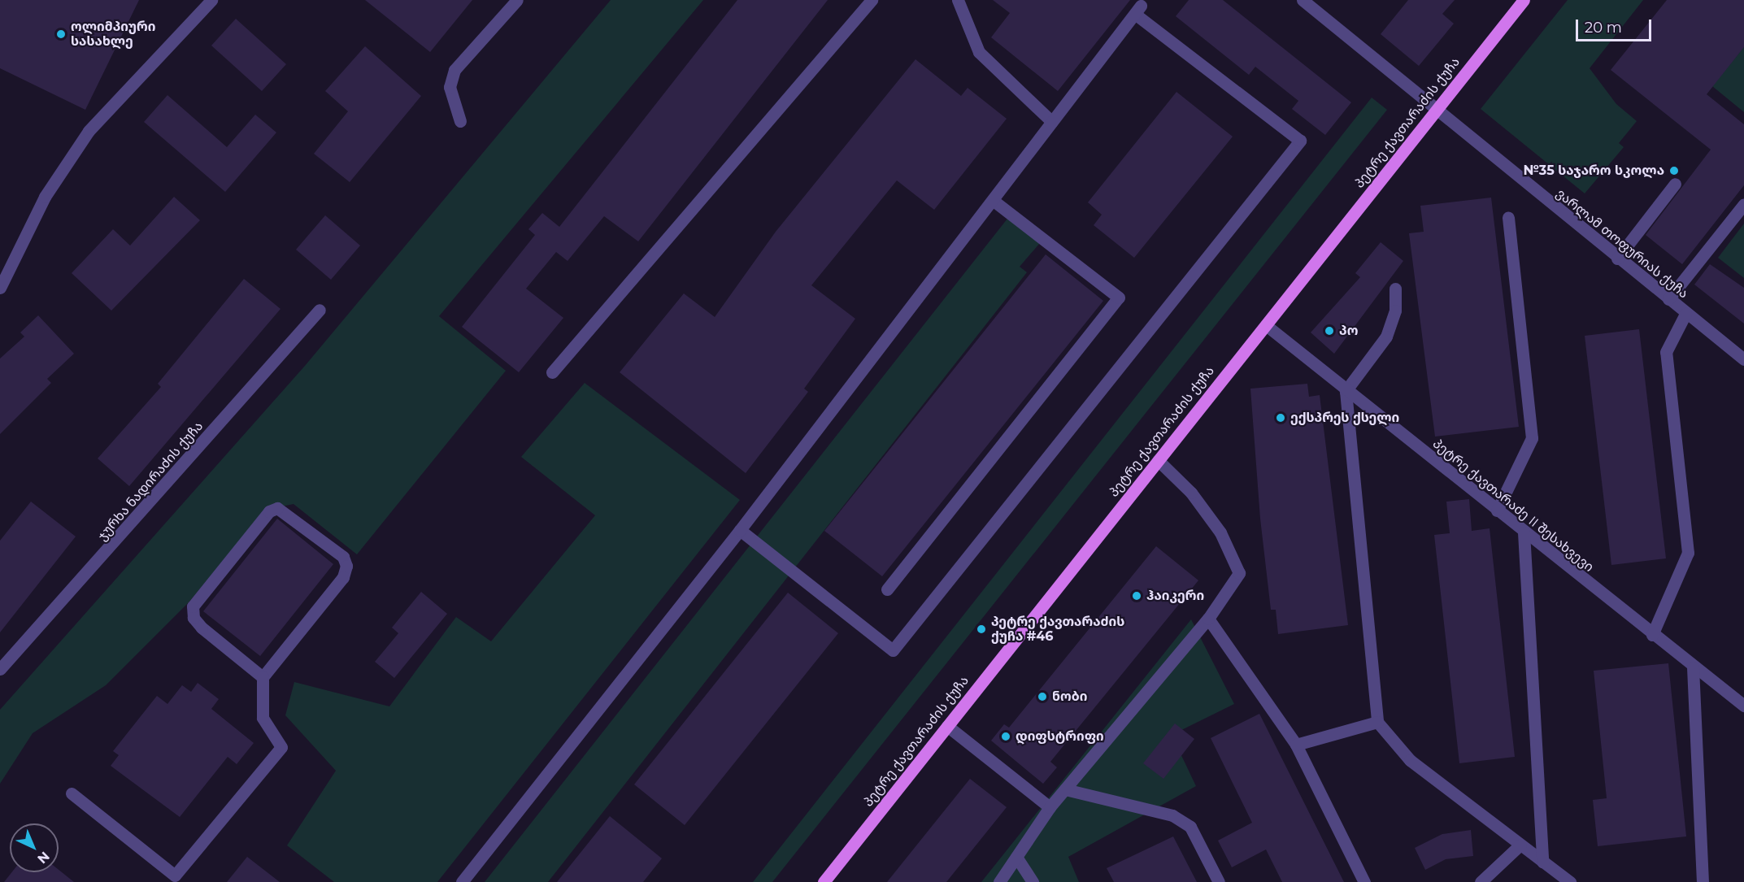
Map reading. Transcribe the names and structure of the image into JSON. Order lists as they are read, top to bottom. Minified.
{"streets":{"main road":["პეტრე ქავთარაძის ქუჩა"],"street":["ვარლამ თოფურიას ქუჩა","ჯურხა ნადირაძის ქუჩა","პეტრე ქავთარაძე II შესახვევი"]},"crossings":[["პეტრე ქავთარაძის ქუჩა","ვარლამ თოფურიას ქუჩა"],["პეტრე ქავთარაძის ქუჩა","პეტრე ქავთარაძე II შესახვევი"]],"places":["ოლიმპიური სასახლე","№35 საჯარო სკოლა","პო","ექსპრეს ქსელი","ჰაიკერი","პეტრე ქავთარაძის ქუჩა #46","ნობი","დიფსტრიფი"],"scale_bar":"20 m","north":"bottom right"}
